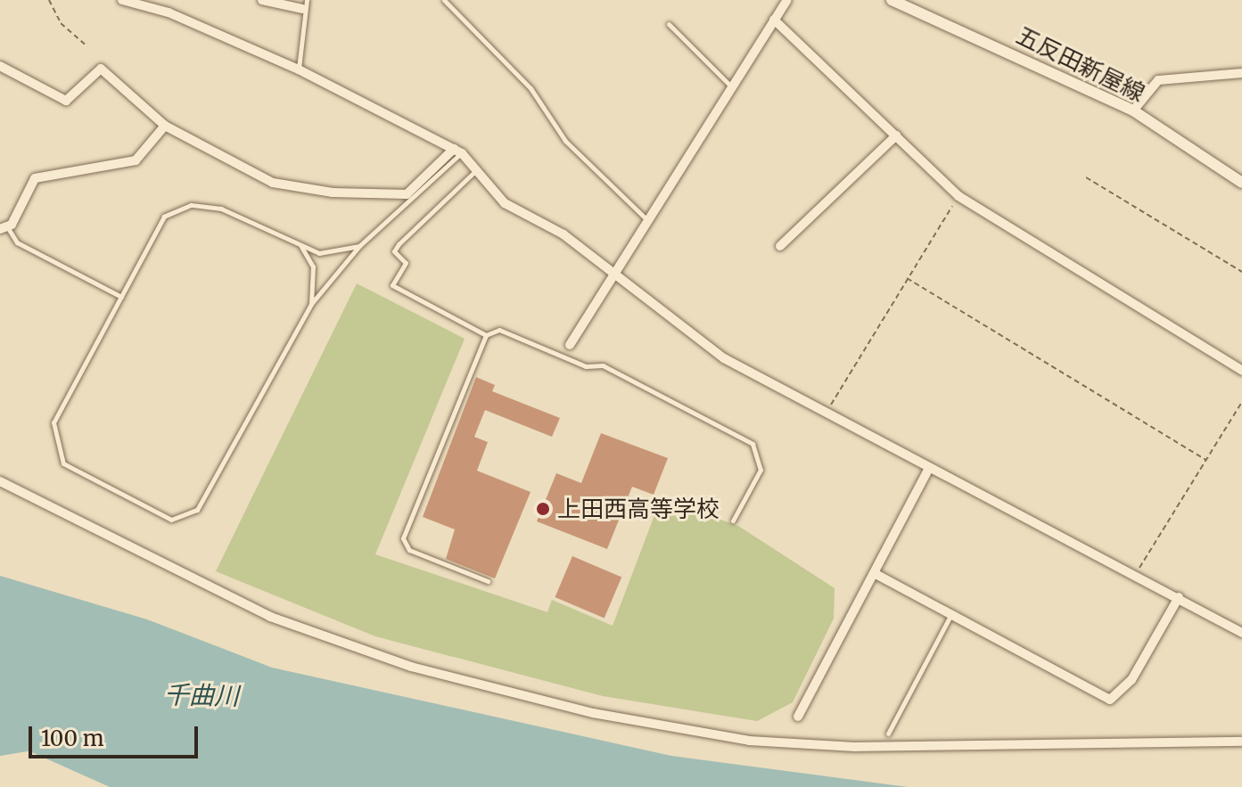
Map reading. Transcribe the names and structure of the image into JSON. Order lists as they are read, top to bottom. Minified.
{"streets":{"street":["五反田新屋線"]},"water":["千曲川"],"places":["上田西高等学校"],"scale_bar":"100 m"}
